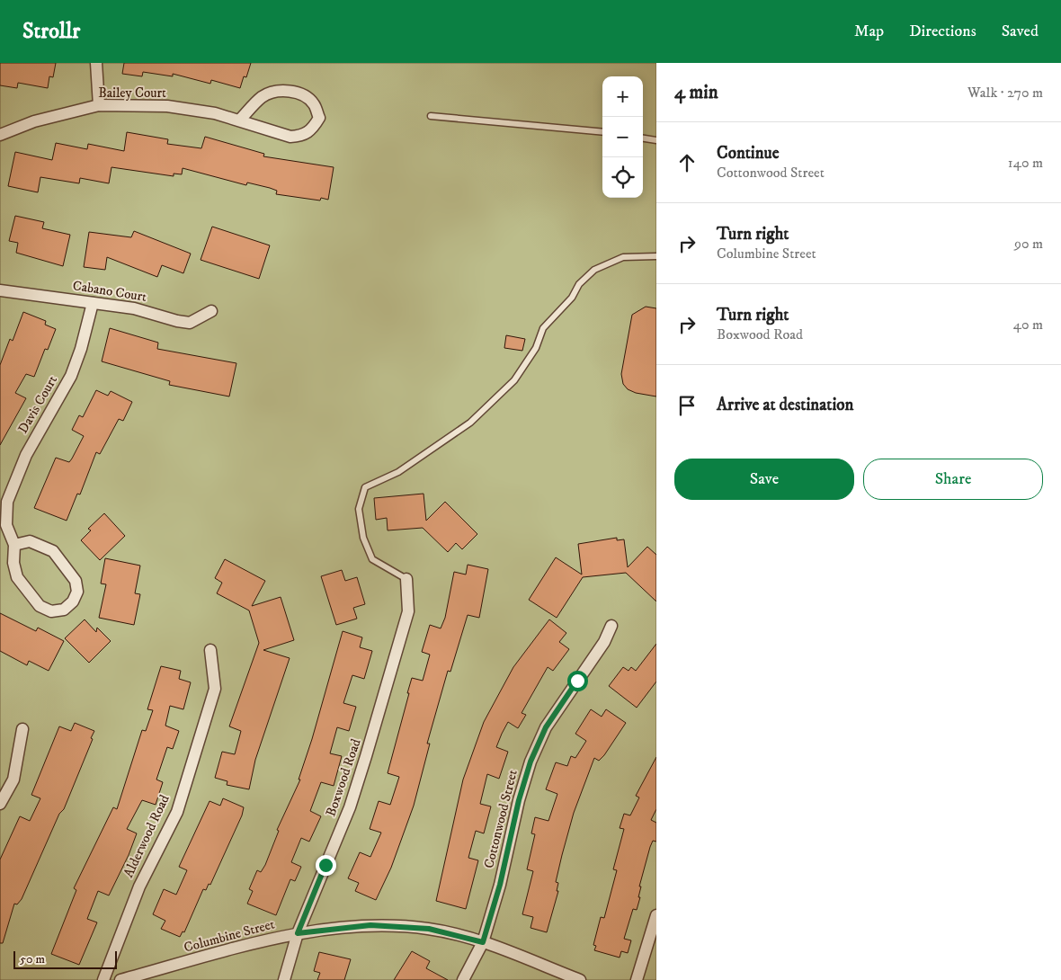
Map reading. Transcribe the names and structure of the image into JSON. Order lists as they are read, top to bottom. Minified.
{"streets":{"street":["Bailey Court","Cabano Court","Davis Court","Boxwood Road","Cottonwood Street","Alderwood Road","Columbine Street"]},"crossings":[["Cabano Court","Davis Court"],["Boxwood Road","Columbine Street"],["Cottonwood Street","Columbine Street"]],"scale_bar":"50 m","page":{"header":"Strollr","nav":["Map","Directions","Saved"],"heading":["4 min","Walk · 270 m"],"map_buttons":["+","−"],"list":[["Continue","Cottonwood Street","140 m"],["Turn right","Columbine Street","90 m"],["Turn right","Boxwood Road","40 m"],"Arrive at destination"],"buttons":["Save","Share"],"scale":"50 m"}}
